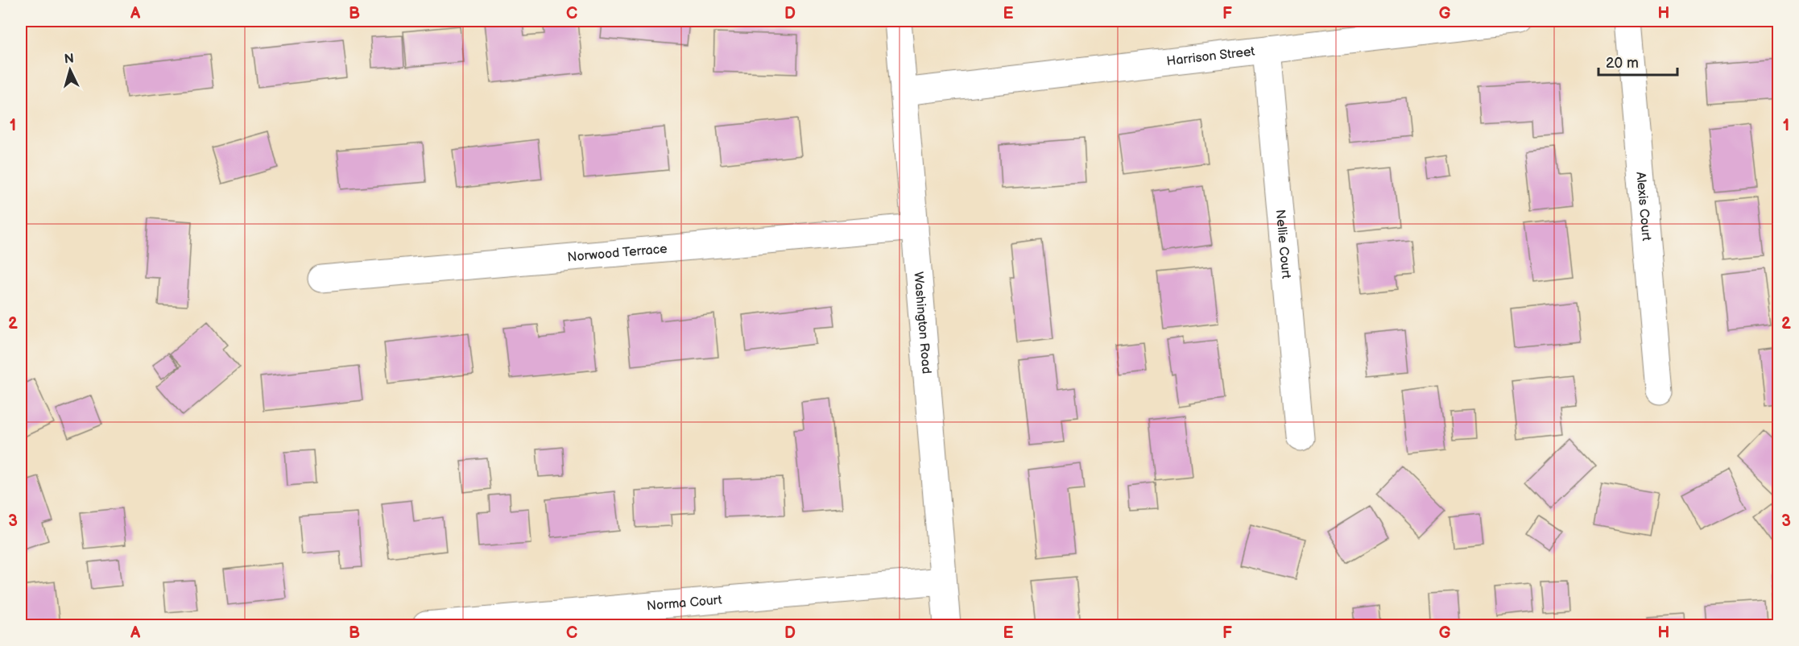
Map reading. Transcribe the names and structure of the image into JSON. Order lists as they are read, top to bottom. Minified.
{"streets":{"street":["Harrison Street","Alexis Court","Nellie Court","Norwood Terrace","Washington Road","Norma Court"]},"crossings":[["Harrison Street","Nellie Court"],["Harrison Street","Washington Road"],["Norwood Terrace","Washington Road"],["Washington Road","Norma Court"]],"scale_bar":"20 m","north":"top","grid":{"columns":["A","B","C","D","E","F","G","H"],"rows":["1","2","3"]}}
